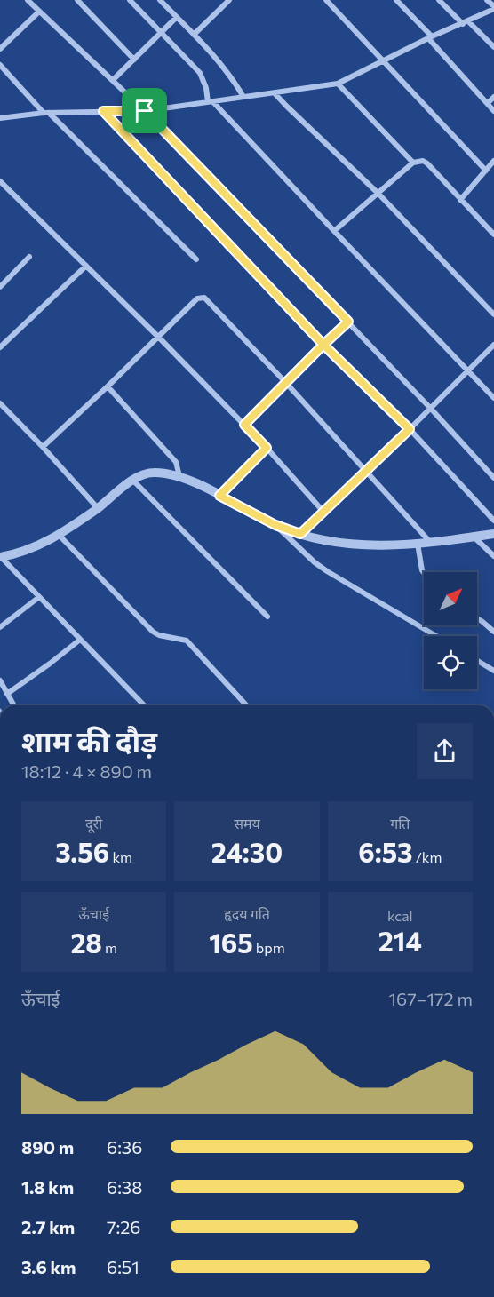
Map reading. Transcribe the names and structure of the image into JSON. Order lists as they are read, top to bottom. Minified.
{"north":"top right","page":{"heading":["शाम की दौड़","18:12 · 4 × 890 m"],"stats":[["दूरी","3.56 km"],["समय","24:30"],["गति","6:53 /km"],["ऊँचाई","28 m"],["हृदय गति","165 bpm"],["kcal","214"]],"chart":["ऊँचाई","167–172 m"],"list":[{"name":"890 m","note":"6:36"},{"name":"1.8 km","note":"6:38"},{"name":"2.7 km","note":"7:26"},{"name":"3.6 km","note":"6:51"}]}}
